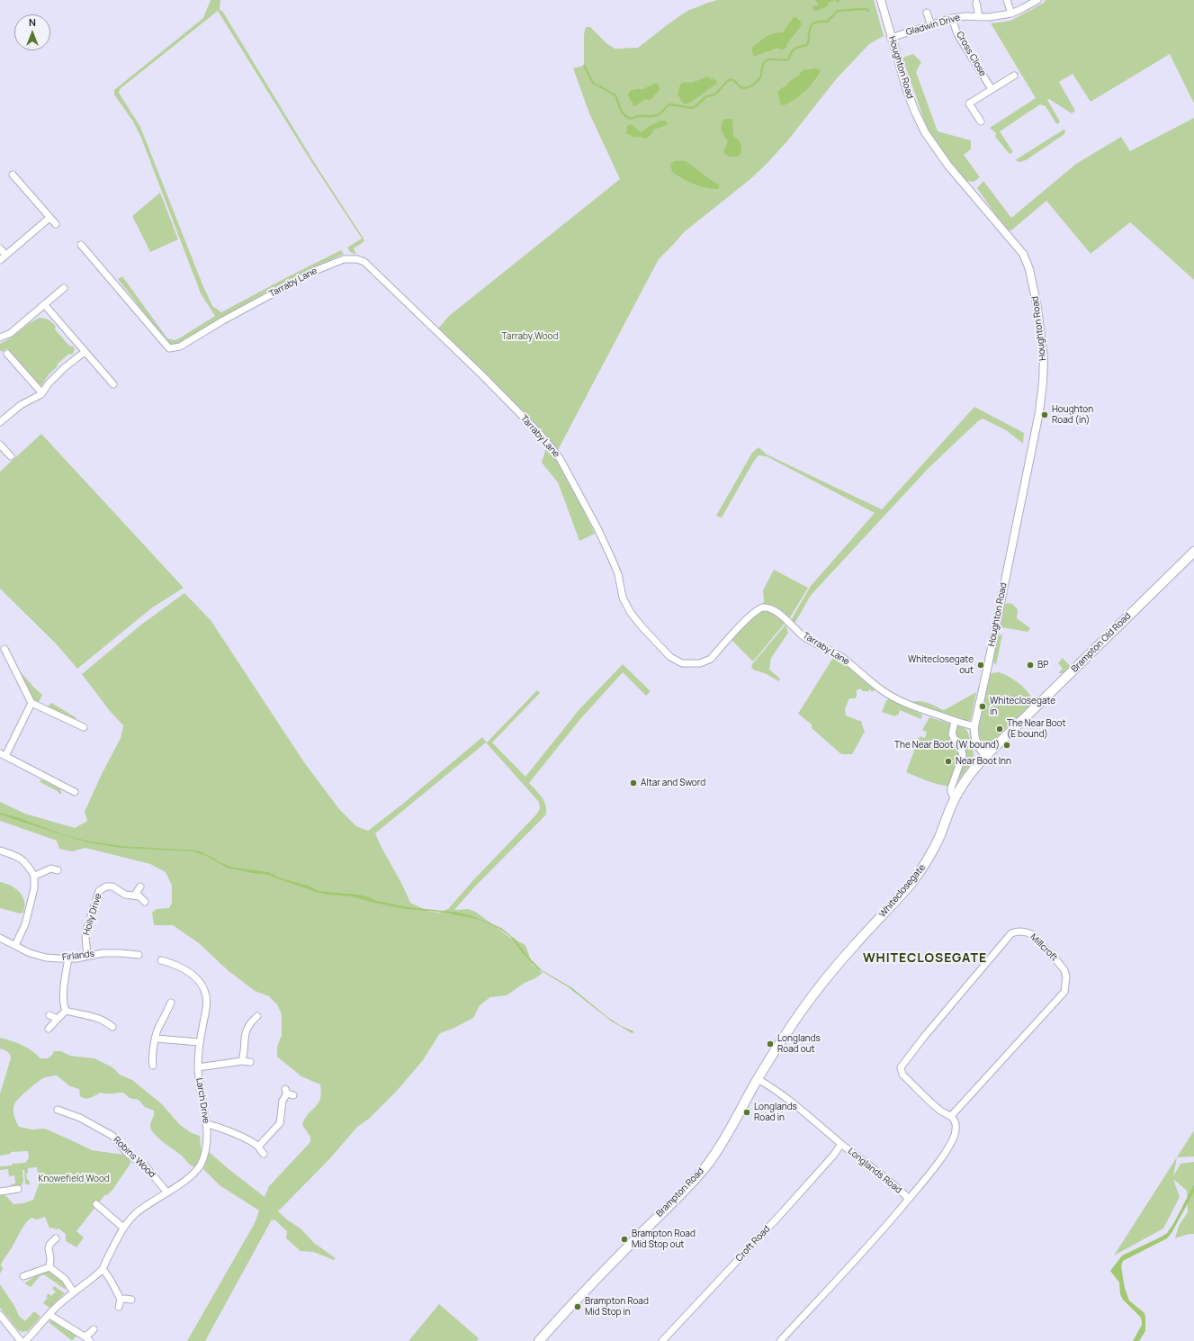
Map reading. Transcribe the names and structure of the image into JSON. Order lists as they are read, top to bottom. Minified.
{"streets":{"main road":["Brampton Old Road","Whiteclosegate","Brampton Road"],"street":["Gladwin Drive","Cross Close","Houghton Road","Tarraby Lane","Holly Drive","Millcroft","Firlands","Larch Drive","Robins Wood","Longlands Road","Croft Road"]},"crossings":[["Gladwin Drive","Cross Close"],["Gladwin Drive","Houghton Road"],["Houghton Road","Tarraby Lane"],["Houghton Road","Whiteclosegate"],["Brampton Old Road","Whiteclosegate"],["Whiteclosegate","Brampton Road"],["Holly Drive","Firlands"],["Larch Drive","Robins Wood"],["Longlands Road","Brampton Road"],["Longlands Road","Croft Road"]],"districts":["WHITECLOSEGATE"],"parks":["Tarraby Wood","Knowefield Wood"],"places":["Houghton Road (in)","Whiteclosegate out","BP","Whiteclosegate in","The Near Boot (E bound)","The Near Boot (W bound)","Near Boot Inn","Altar and Sword","Longlands Road out","Longlands Road in","Brampton Road Mid Stop out","Brampton Road Mid Stop in"],"north":"top"}
